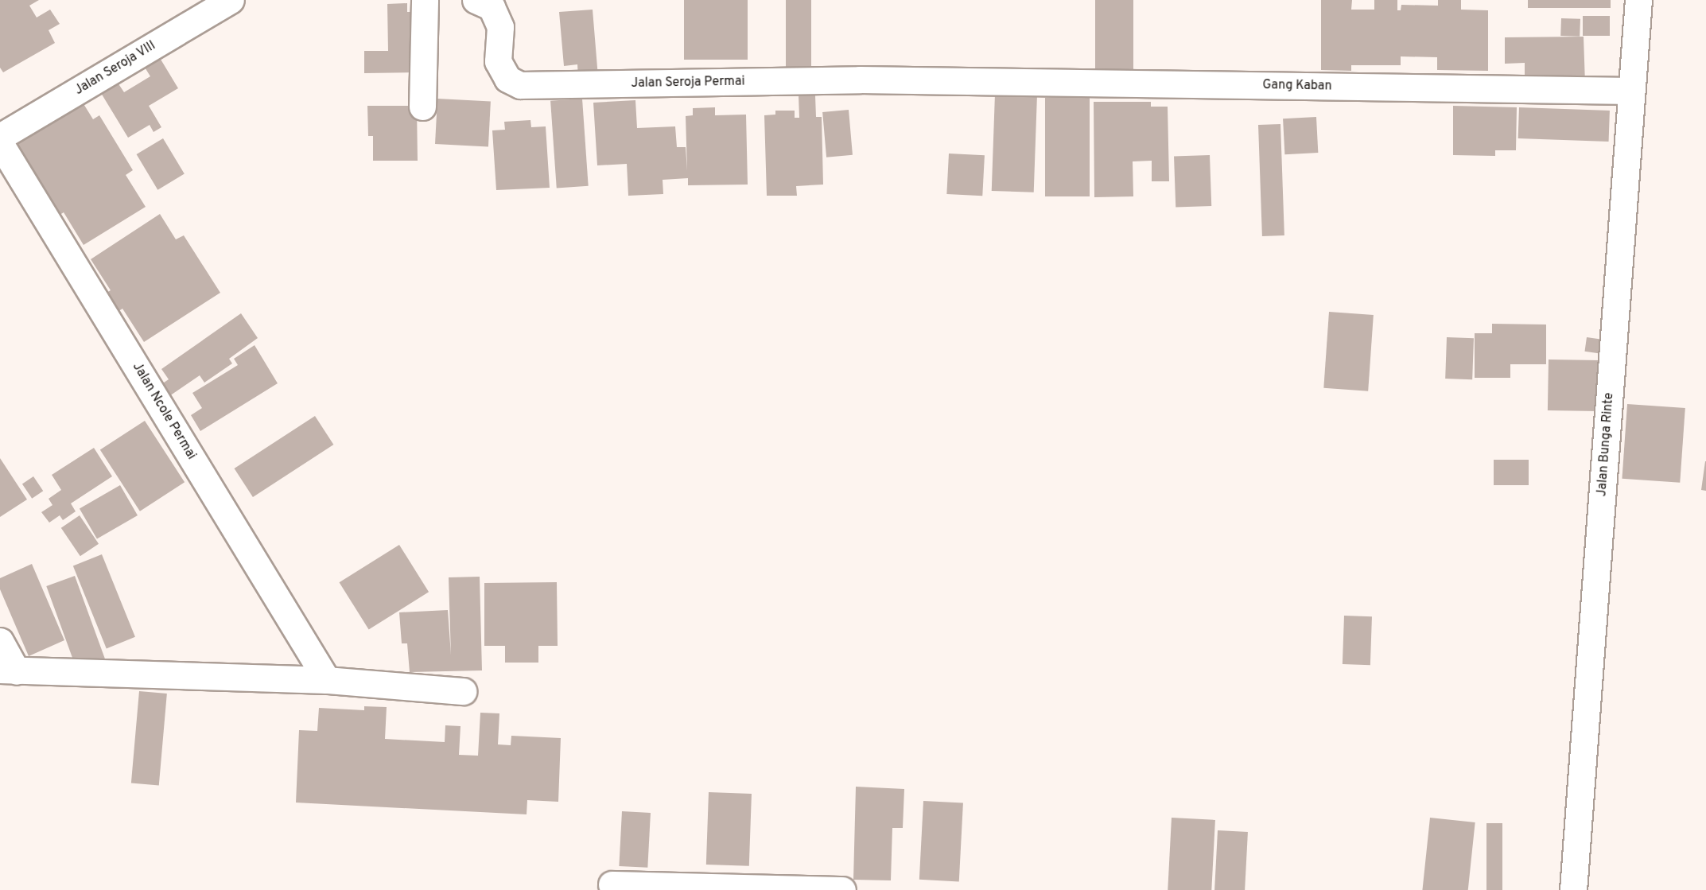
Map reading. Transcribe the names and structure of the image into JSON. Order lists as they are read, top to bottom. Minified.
{"streets":{"street":["Jalan Seroja VIII","Jalan Seroja Permai","Gang Kaban","Jalan Ncole Permai","Jalan Bunga Rinte"]},"crossings":[["Jalan Seroja Permai","Gang Kaban"],["Gang Kaban","Jalan Bunga Rinte"]]}
